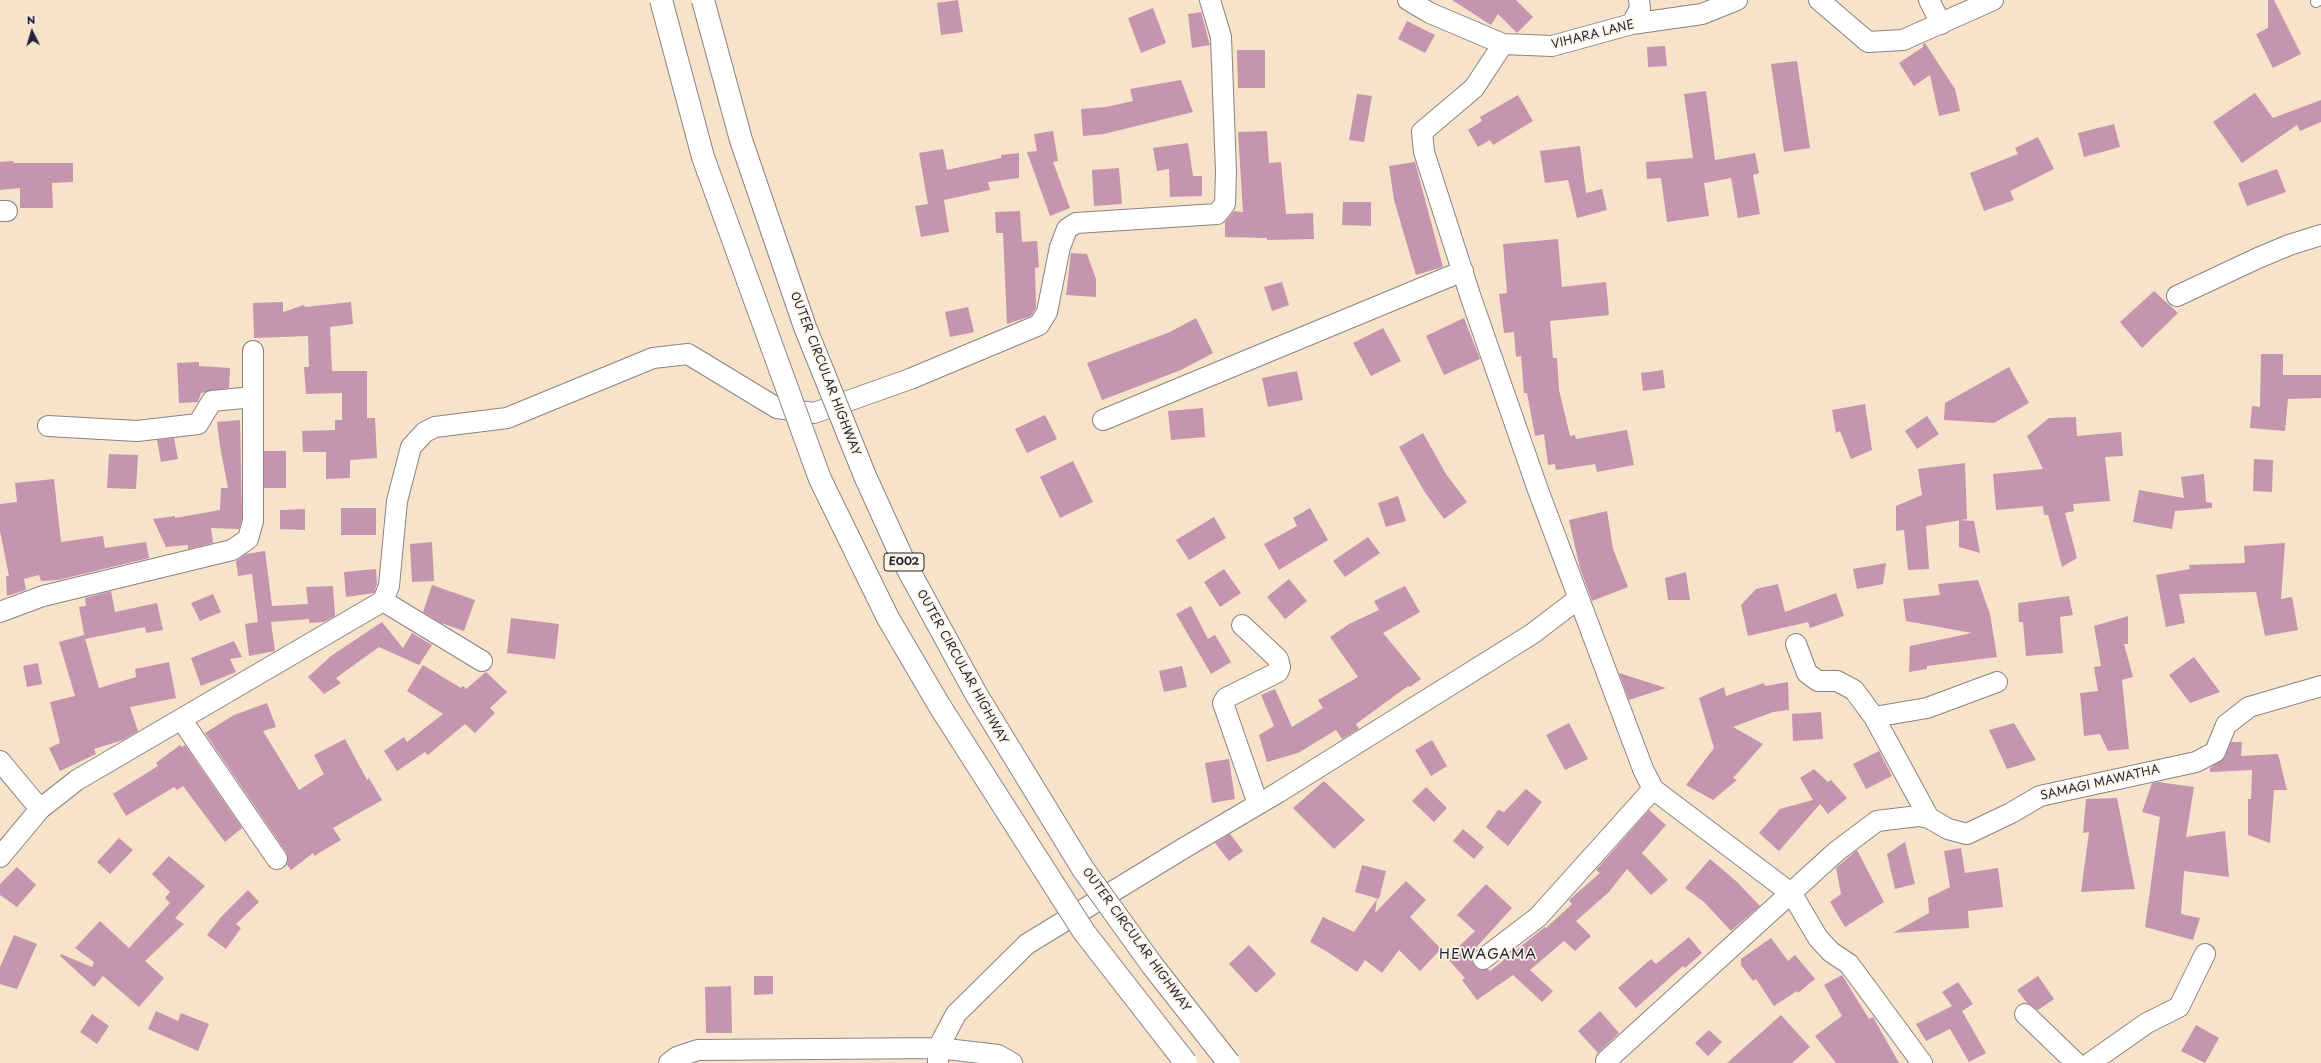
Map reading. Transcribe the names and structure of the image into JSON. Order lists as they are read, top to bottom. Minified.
{"streets":{"highway":["OUTER CIRCULAR HIGHWAY","E002"],"street":["VIHARA LANE","SAMAGI MAWATHA"]},"districts":["HEWAGAMA"],"north":"top"}
